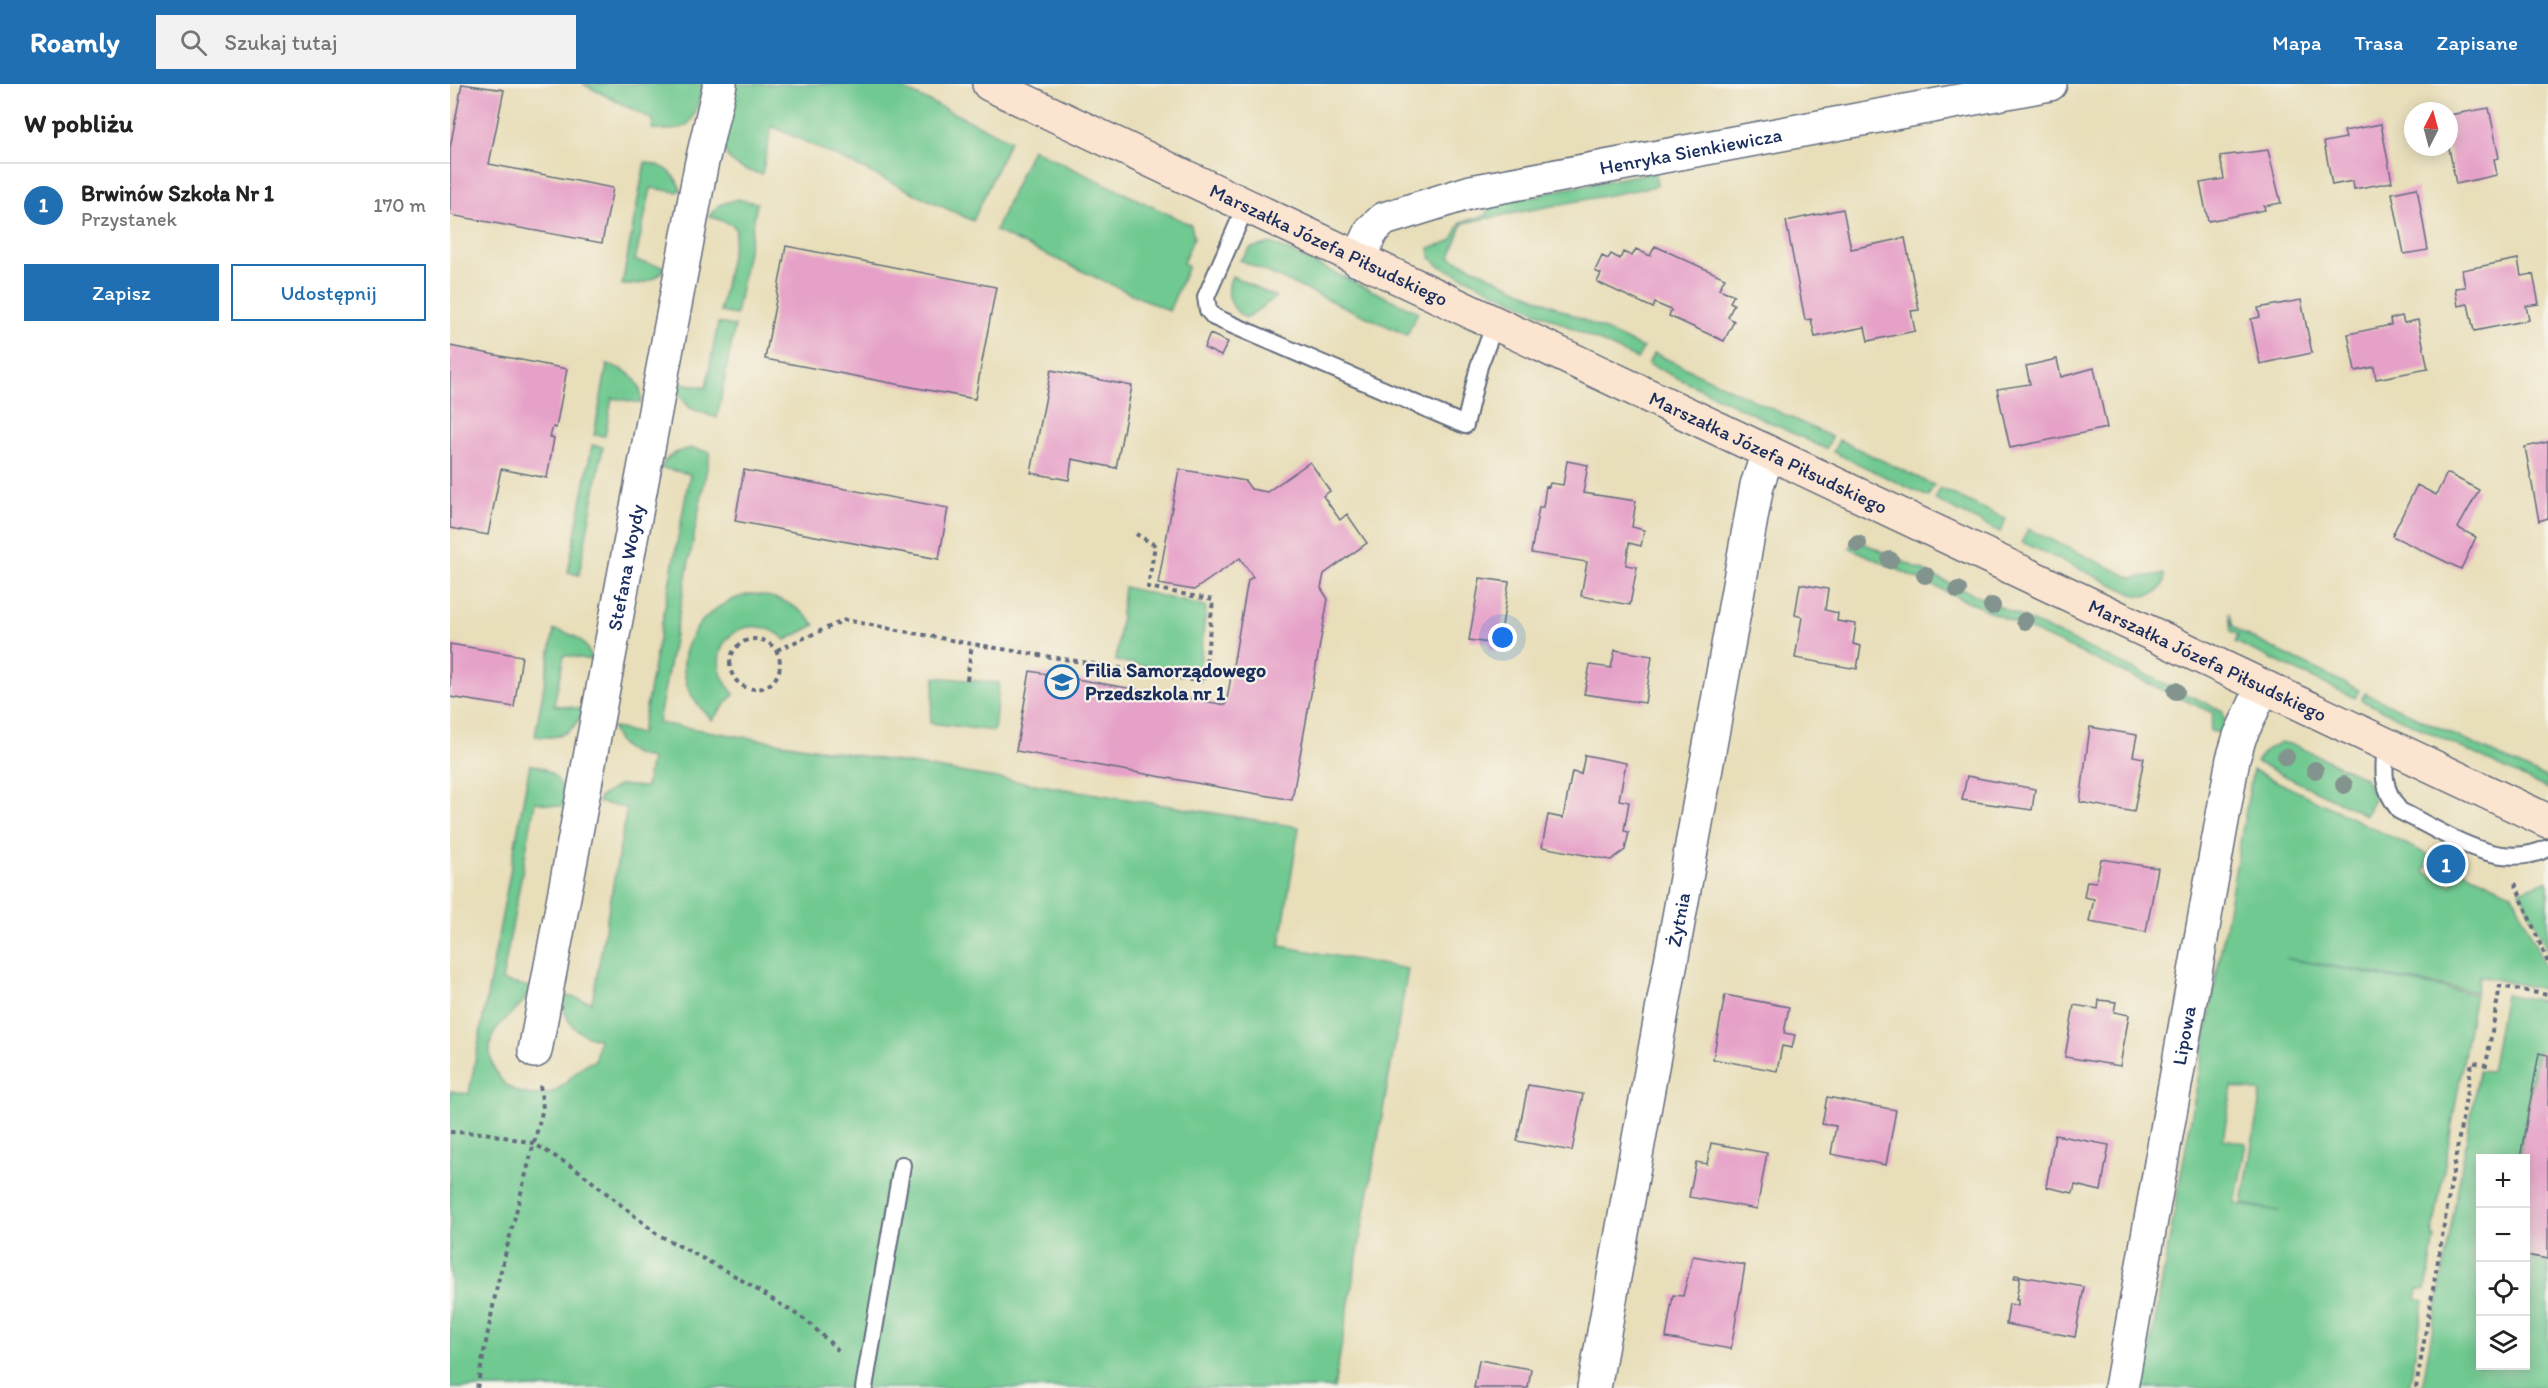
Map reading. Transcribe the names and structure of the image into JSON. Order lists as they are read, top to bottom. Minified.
{"streets":{"street":["Henryka Sienkiewicza","Marszałka Józefa Piłsudskiego","Stefana Woydy","Żytnia","Lipowa"]},"crossings":[["Henryka Sienkiewicza","Marszałka Józefa Piłsudskiego"],["Marszałka Józefa Piłsudskiego","Żytnia"],["Marszałka Józefa Piłsudskiego","Lipowa"]],"places":{"school or university":["Filia Samorządowego Przedszkola nr 1"]},"north":"top","page":{"header":"Roamly","search":"Szukaj tutaj","nav":["Mapa","Trasa","Zapisane"],"heading":"W pobliżu","list":[{"mark":"1","name":"Brwinów Szkoła Nr 1","note":"Przystanek","value":"170 m"}],"buttons":["Zapisz","Udostępnij"],"pins":"1","map_buttons":["+","−"]}}
